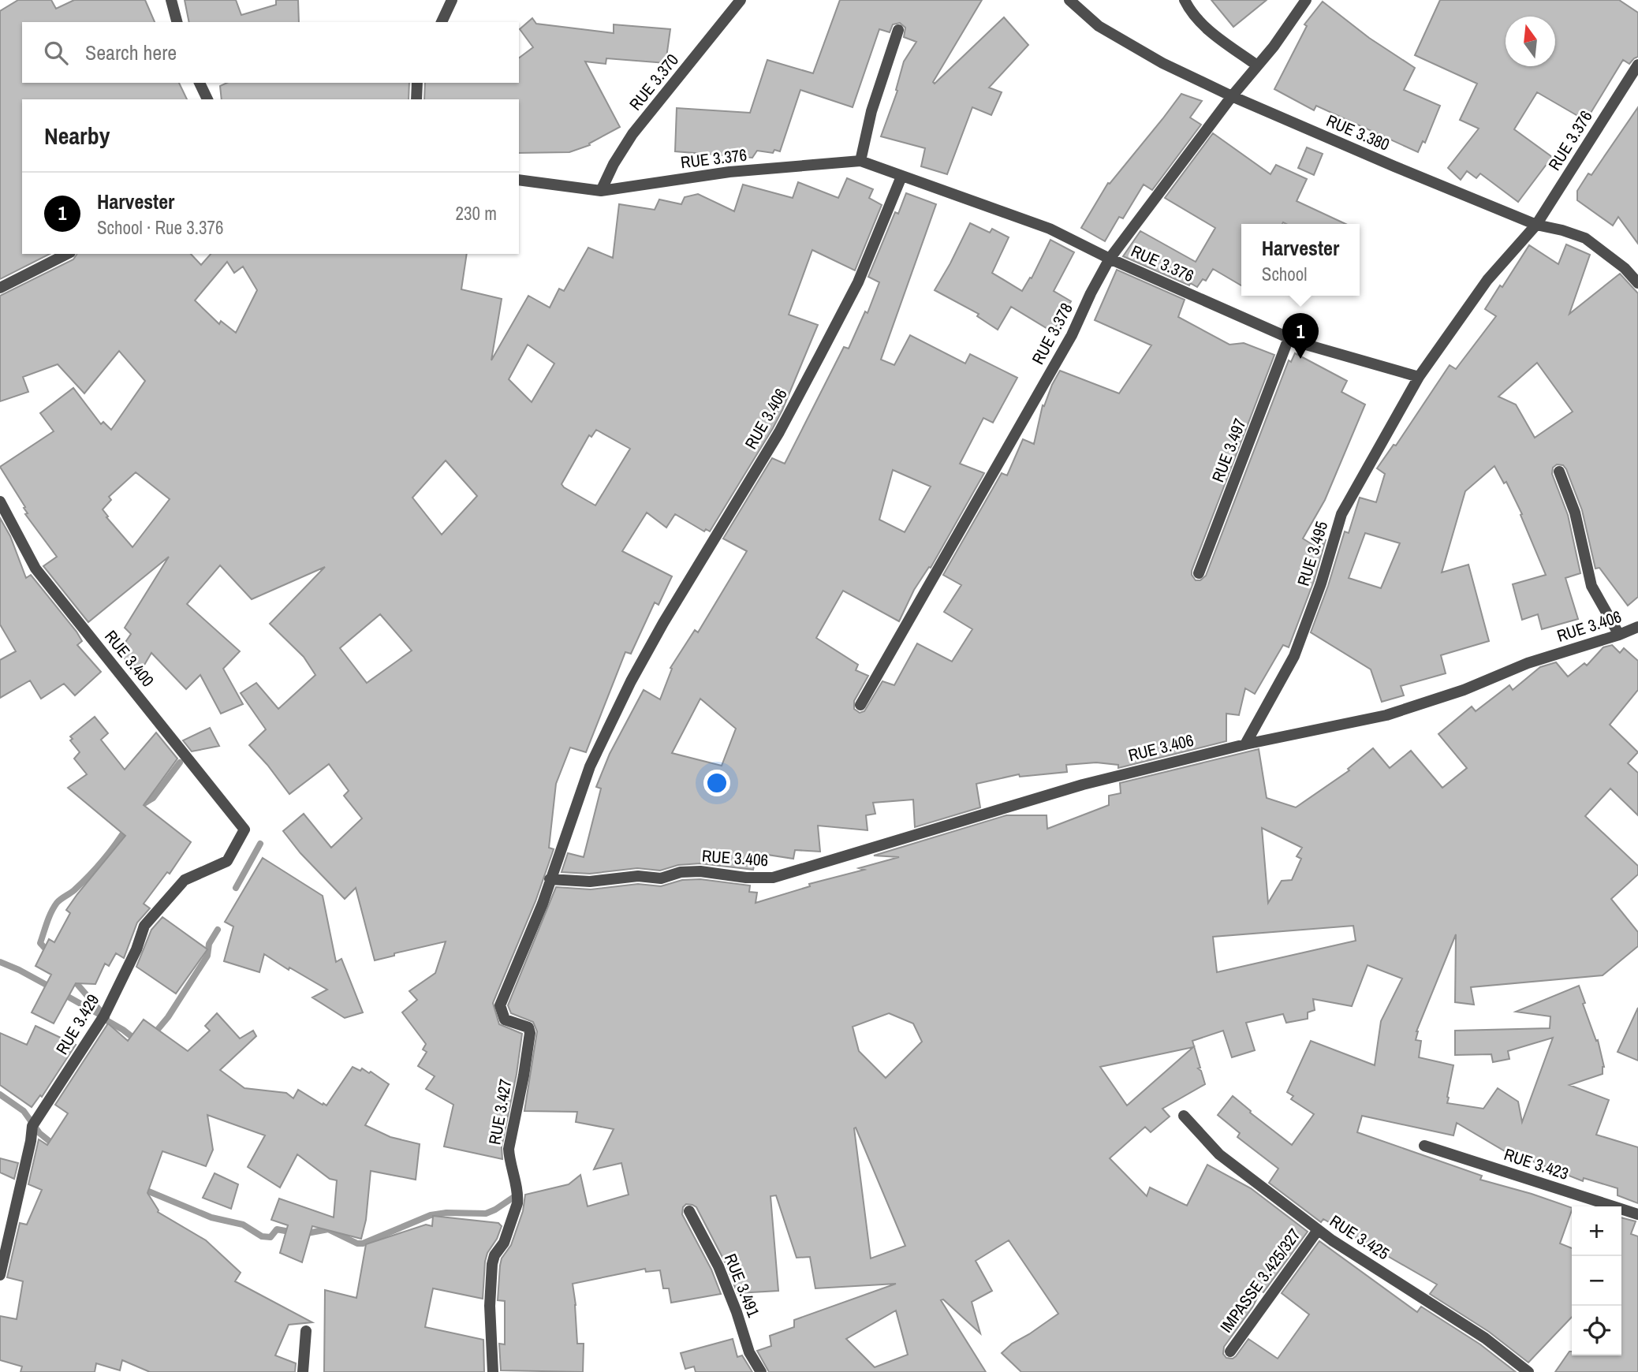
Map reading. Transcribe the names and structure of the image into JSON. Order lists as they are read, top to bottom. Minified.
{"streets":{"street":["RUE 3.370","RUE 3.380","RUE 3.376","RUE 3.378","RUE 3.406","RUE 3.497","RUE 3.495","RUE 3.400","RUE 3.429","RUE 3.427","RUE 3.423","RUE 3.425","IMPASSE 3.425/327","RUE 3.491"]},"crossings":[["RUE 3.370","RUE 3.376"],["RUE 3.380","RUE 3.376"],["RUE 3.380","RUE 3.378"],["RUE 3.376","RUE 3.378"],["RUE 3.376","RUE 3.406"],["RUE 3.376","RUE 3.497"],["RUE 3.376","RUE 3.495"],["RUE 3.406","RUE 3.495"],["RUE 3.406","RUE 3.427"],["RUE 3.400","RUE 3.429"],["RUE 3.425","IMPASSE 3.425/327"]],"north":"top","page":{"search":"Search here","heading":"Nearby","list":[{"mark":"1","name":"Harvester","note":"School · Rue 3.376","value":"230 m"}],"popup":["Harvester","School"],"pins":"1","map_buttons":["+","−"]}}
